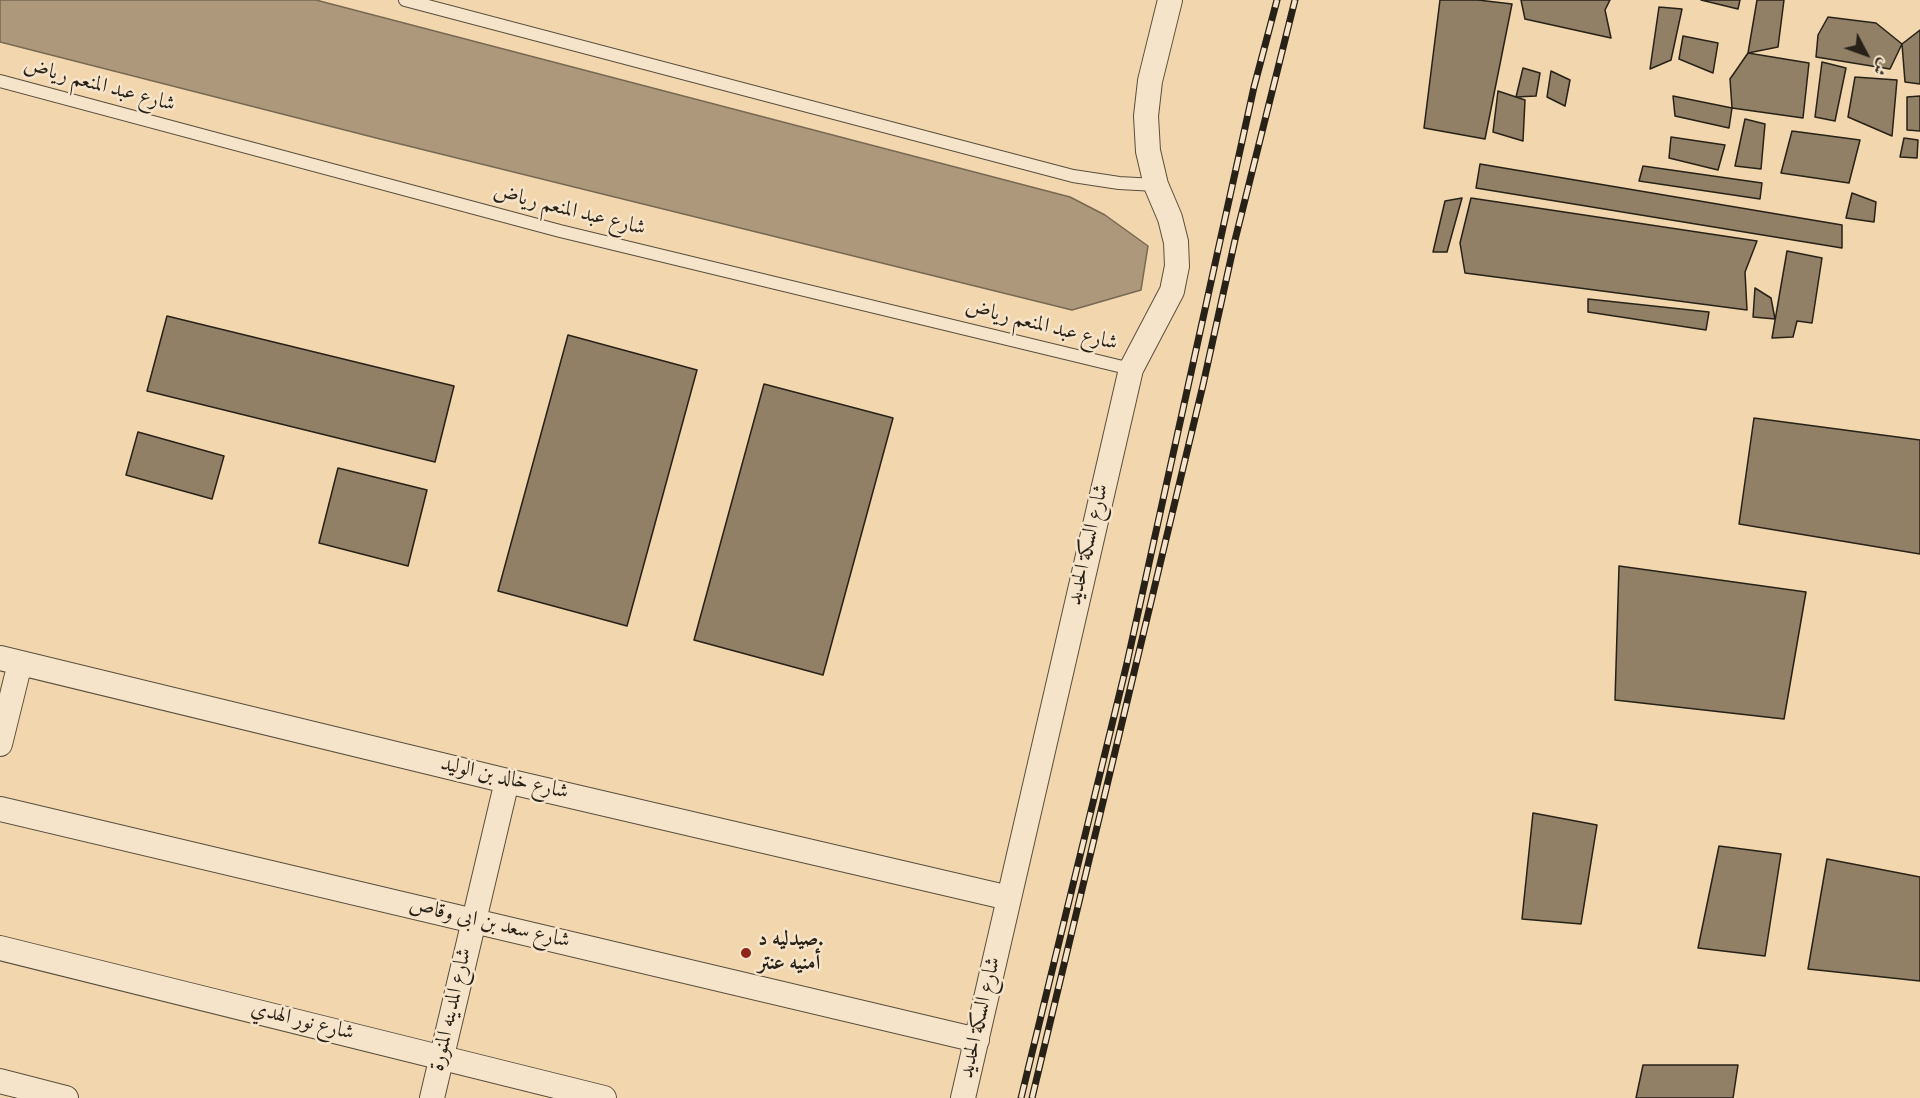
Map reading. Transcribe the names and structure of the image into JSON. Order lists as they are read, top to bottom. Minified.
{"streets":{"street":["شارع السكة الحديد","شارع خالد بن الوليد","شارع سعد بن ابى وقاص","شارع المدينه المنورة","شارع نور الهدي"],"lane":["شارع عبد المنعم رياض"]},"crossings":[["شارع عبد المنعم رياض","شارع السكة الحديد"],["شارع السكة الحديد","شارع خالد بن الوليد"],["شارع السكة الحديد","شارع سعد بن ابى وقاص"],["شارع خالد بن الوليد","شارع المدينه المنورة"],["شارع سعد بن ابى وقاص","شارع المدينه المنورة"],["شارع المدينه المنورة","شارع نور الهدي"]],"places":["صيدليه د. أمنيه عنتر"],"north":"bottom right"}
